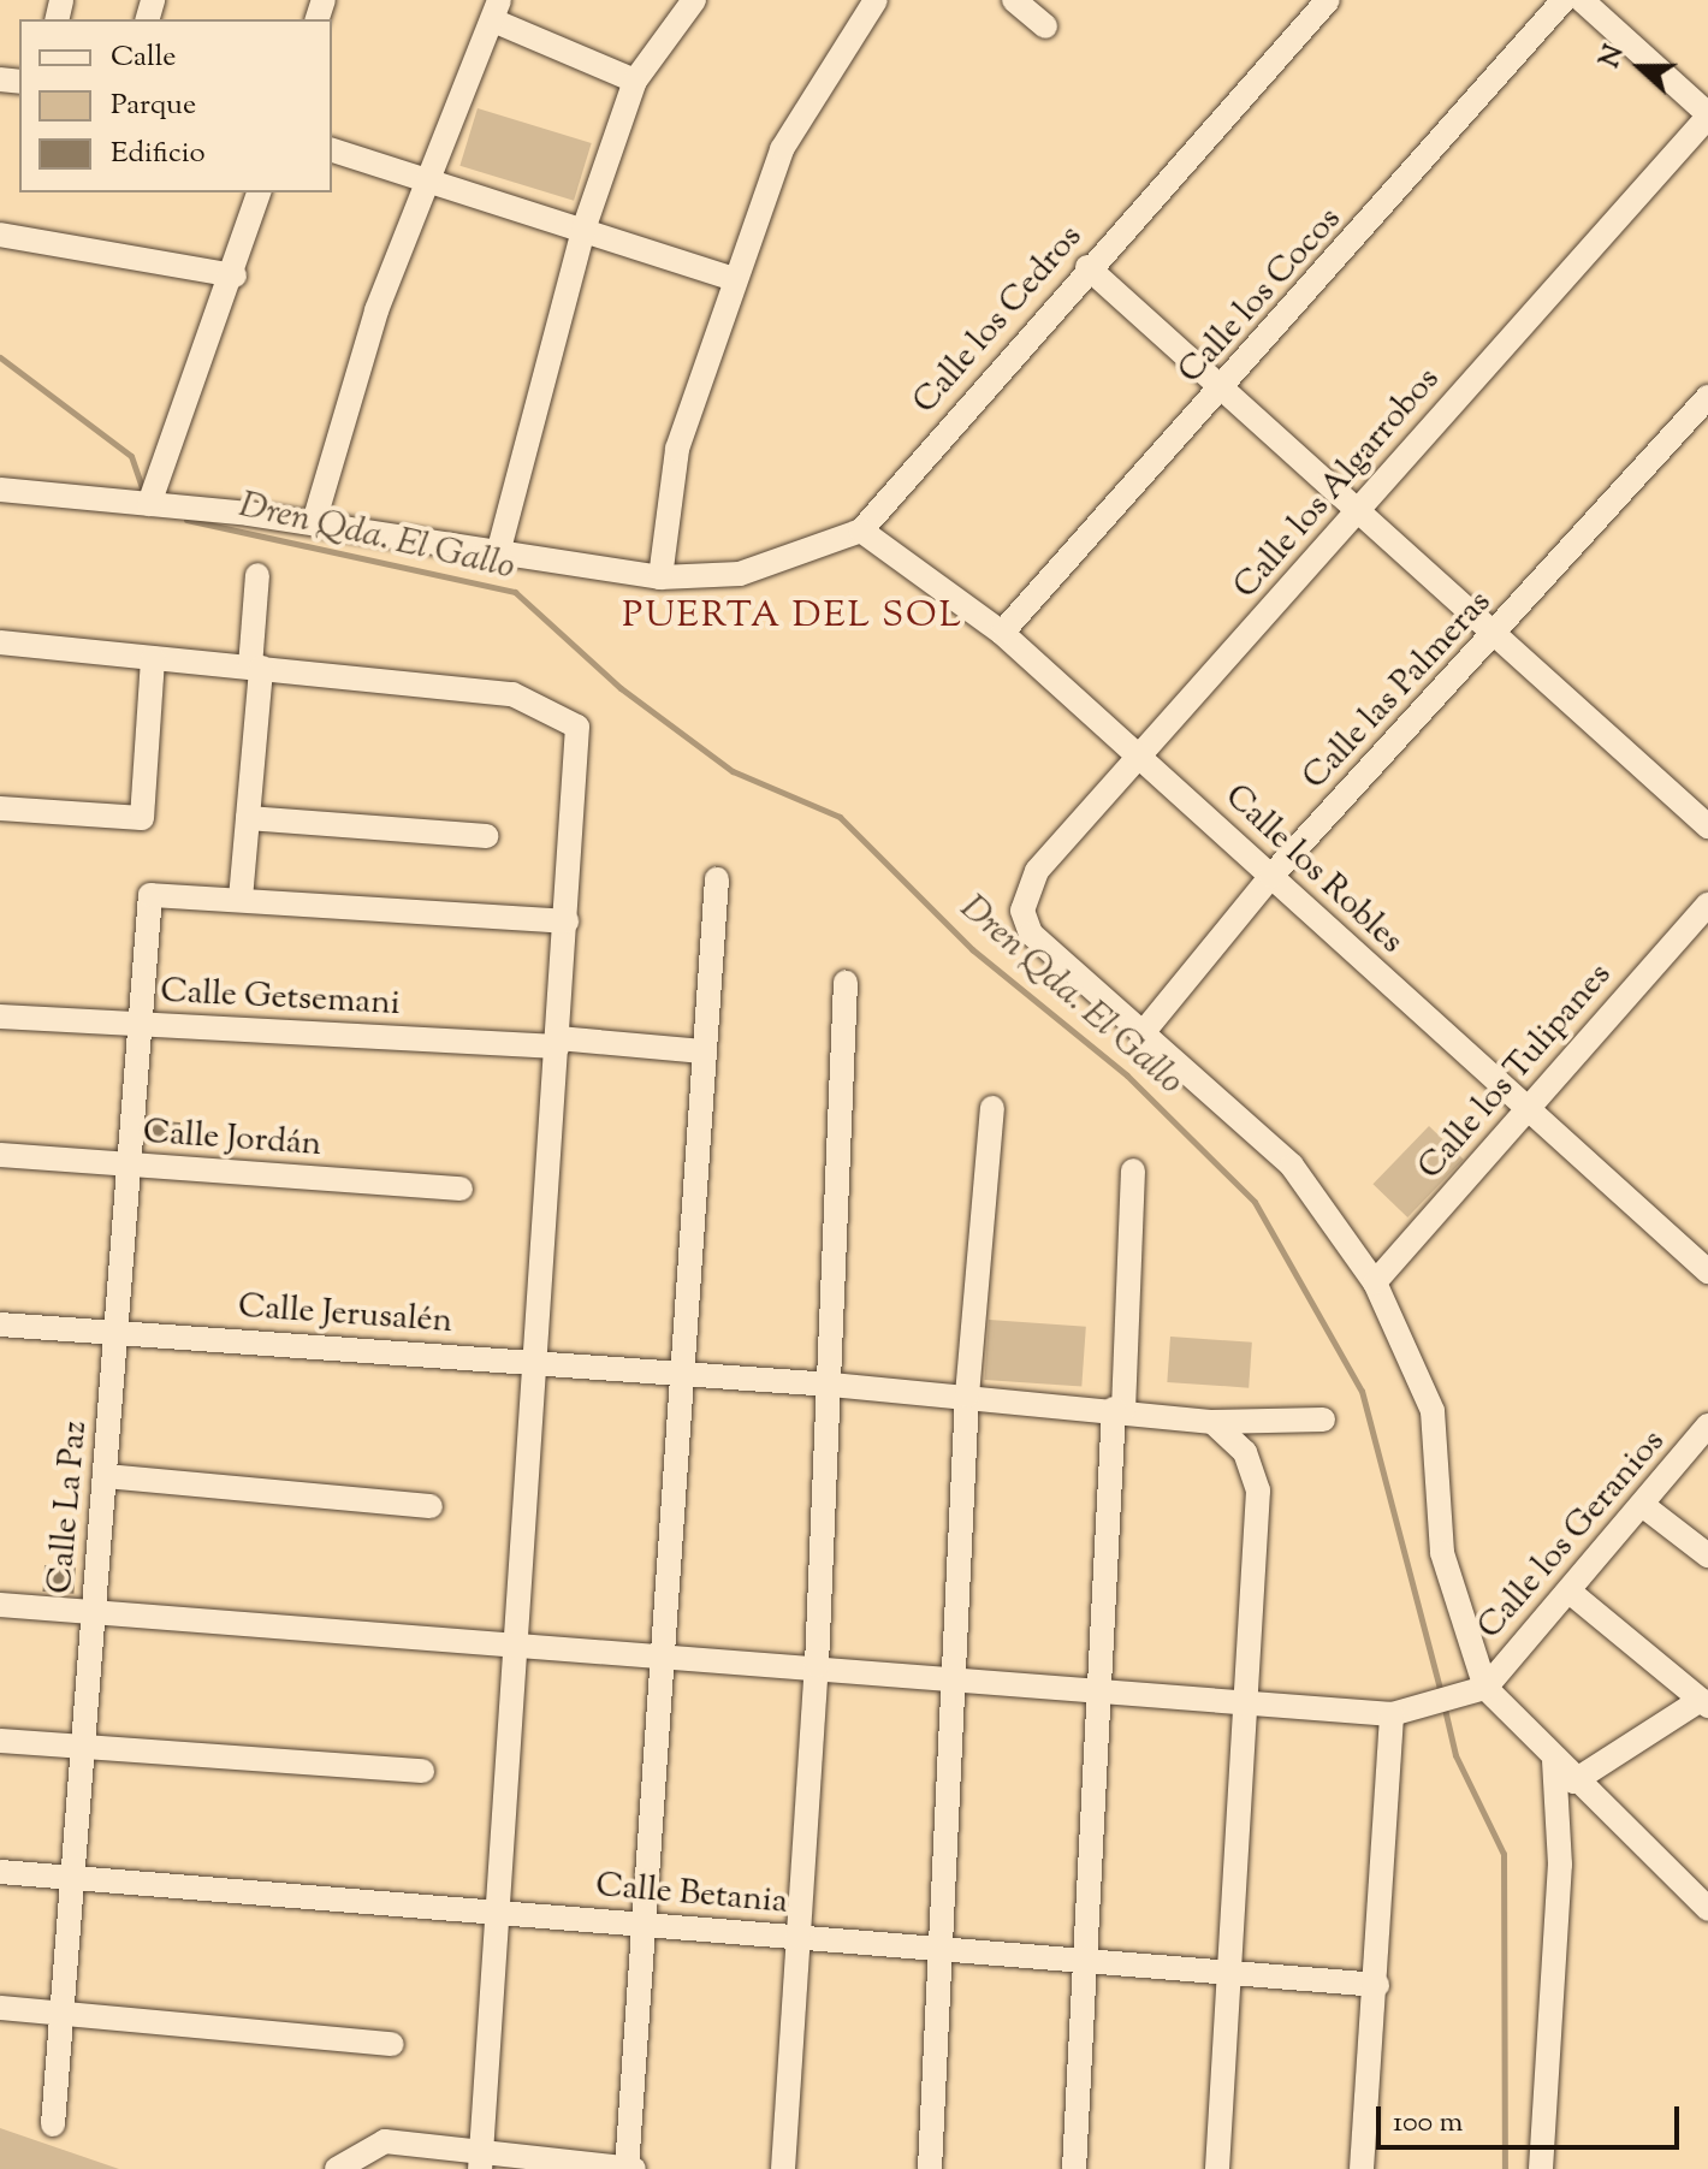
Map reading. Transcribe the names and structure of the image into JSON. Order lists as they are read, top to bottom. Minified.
{"streets":{"street":["Calle los Cocos","Calle los Cedros","Calle los Algarrobos","Calle las Palmeras","Calle los Robles","Calle Getsemani","Calle los Tulipanes","Calle Jordán","Calle Jerusalén","Calle La Paz","Calle los Geranios","Calle Betania"]},"crossings":[["Calle los Cocos","Calle los Robles"],["Calle los Cedros","Calle los Robles"],["Calle los Algarrobos","Calle las Palmeras"],["Calle los Algarrobos","Calle los Robles"],["Calle las Palmeras","Calle los Robles"],["Calle los Robles","Calle los Tulipanes"],["Calle Getsemani","Calle La Paz"],["Calle Jordán","Calle La Paz"],["Calle Jerusalén","Calle La Paz"],["Calle La Paz","Calle Betania"]],"districts":["PUERTA DEL SOL"],"water":["Dren Qda. El Gallo"],"legend":["Calle","Parque","Edificio"],"scale_bar":"100 m","north":"left"}
